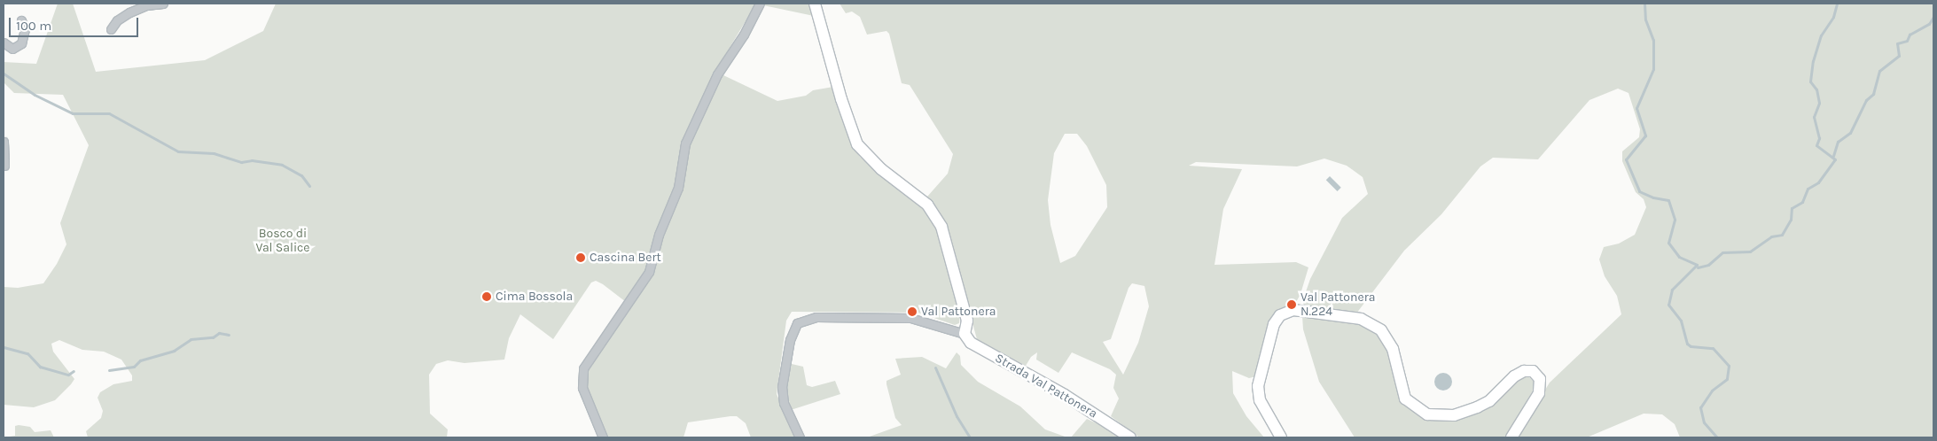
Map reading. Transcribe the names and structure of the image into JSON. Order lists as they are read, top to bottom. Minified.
{"streets":{"street":["Strada Val Pattonera"]},"parks":["Bosco di Val Salice"],"places":["Cascina Bert","Cima Bossola","Val Pattonera N.224","Val Pattonera"],"scale_bar":"100 m"}
